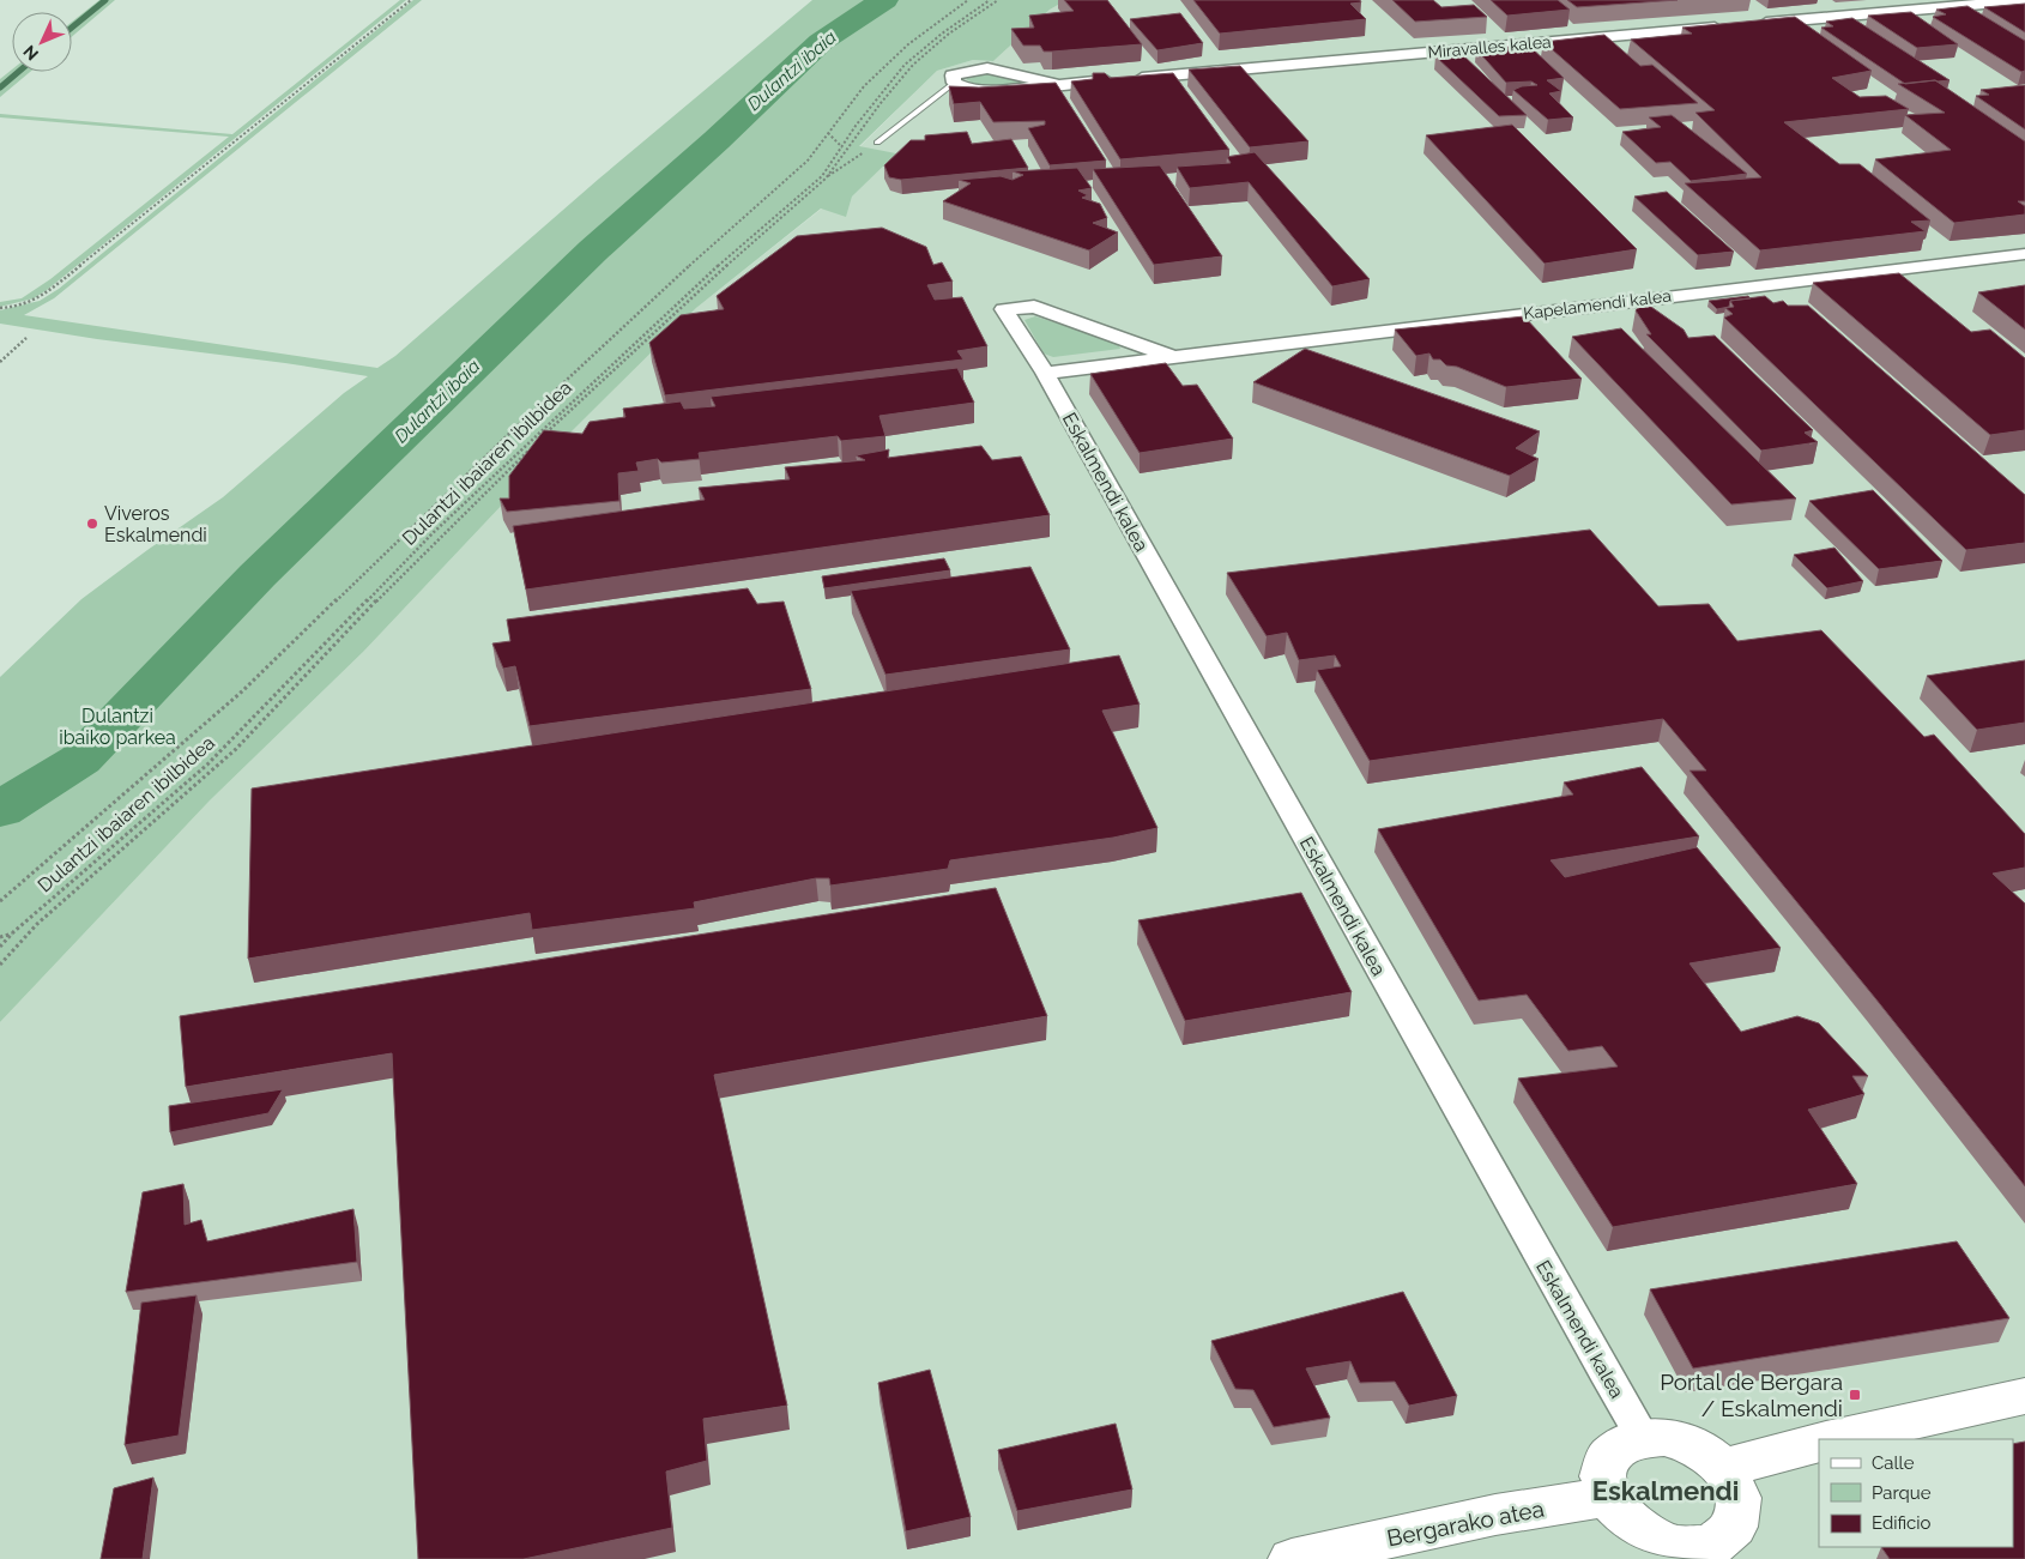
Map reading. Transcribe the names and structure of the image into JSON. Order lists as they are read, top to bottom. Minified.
{"streets":{"street":["Miravalles kalea","Kapelamendi kalea","Eskalmendi kalea","Bergarako atea"],"path":["Dulantzi ibaiaren ibilbidea"]},"crossings":[["Kapelamendi kalea","Eskalmendi kalea"],["Eskalmendi kalea","Bergarako atea"]],"districts":["Eskalmendi"],"water":["Dulantzi ibaia"],"parks":["Dulantzi ibaiko parkea"],"places":{"other":["Viveros Eskalmendi"],"transit":["Portal de Bergara / Eskalmendi"]},"legend":["Calle","Parque","Edificio"],"north":"bottom left"}
